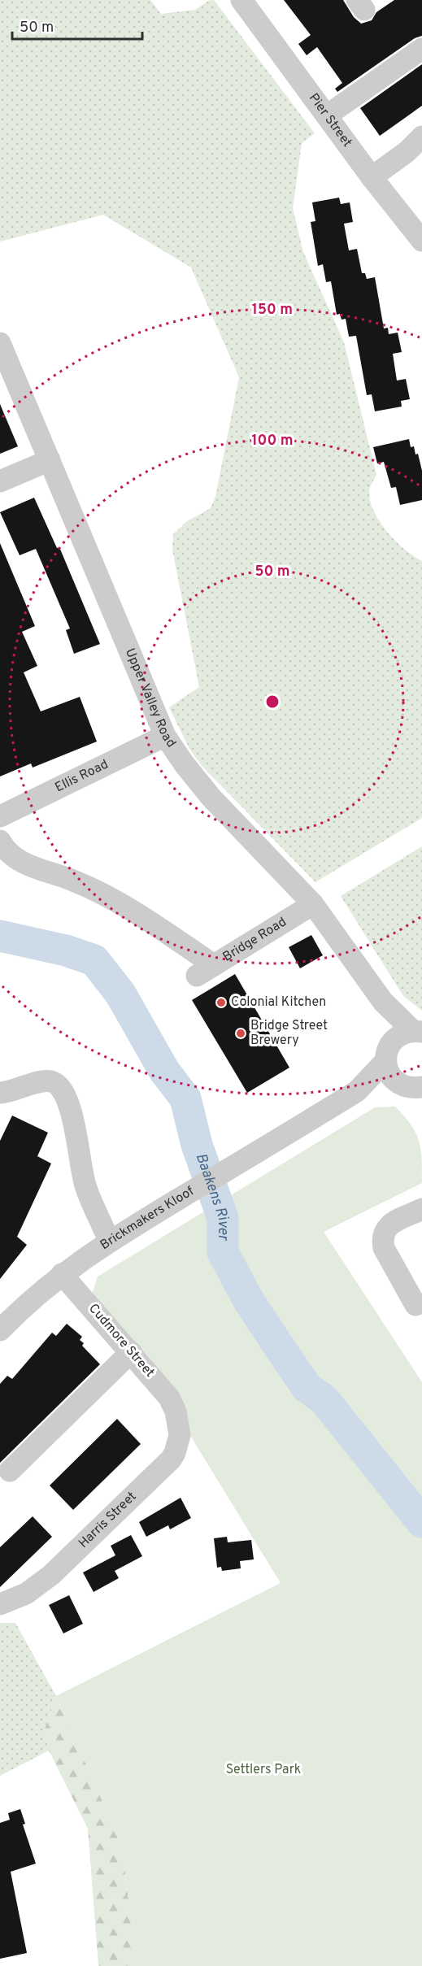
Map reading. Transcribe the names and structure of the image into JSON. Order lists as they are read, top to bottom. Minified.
{"streets":{"street":["Pier Street","Upper Valley Road","Ellis Road","Bridge Road","Brickmakers Kloof","Cudmore Street","Harris Street"]},"crossings":[["Upper Valley Road","Ellis Road"],["Upper Valley Road","Bridge Road"],["Brickmakers Kloof","Cudmore Street"],["Cudmore Street","Harris Street"]],"water":["Baakens River"],"parks":["Settlers Park"],"places":["Colonial Kitchen","Bridge Street Brewery"],"scale_bar":"50 m","rings":["150 m","100 m","50 m"]}
